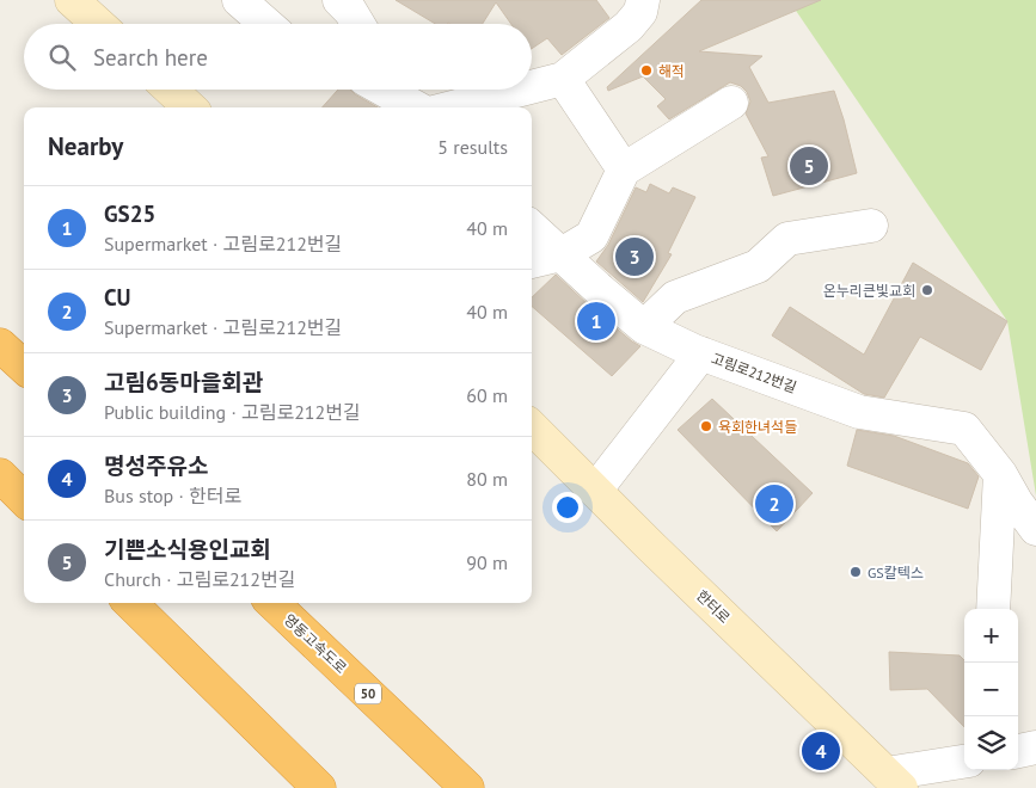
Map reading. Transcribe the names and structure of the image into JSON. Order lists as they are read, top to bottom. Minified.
{"streets":{"highway":["영동고속도로","50"],"main road":["한터로"],"street":["고림로212번길"]},"places":["해적","온누리큰빛교회","육회한녀석들","GS칼텍스"],"page":{"search":"Search here","heading":["Nearby","5 results"],"pins":["5","3","1","2","4"],"list":[{"mark":"1","name":"GS25","note":"Supermarket · 고림로212번길","value":"40 m"},{"mark":"2","name":"CU","note":"Supermarket · 고림로212번길","value":"40 m"},{"mark":"3","name":"고림6동마을회관","note":"Public building · 고림로212번길","value":"60 m"},{"mark":"4","name":"명성주유소","note":"Bus stop · 한터로","value":"80 m"},{"mark":"5","name":"기쁜소식용인교회","note":"Church · 고림로212번길","value":"90 m"}],"map_buttons":["+","−"]}}
